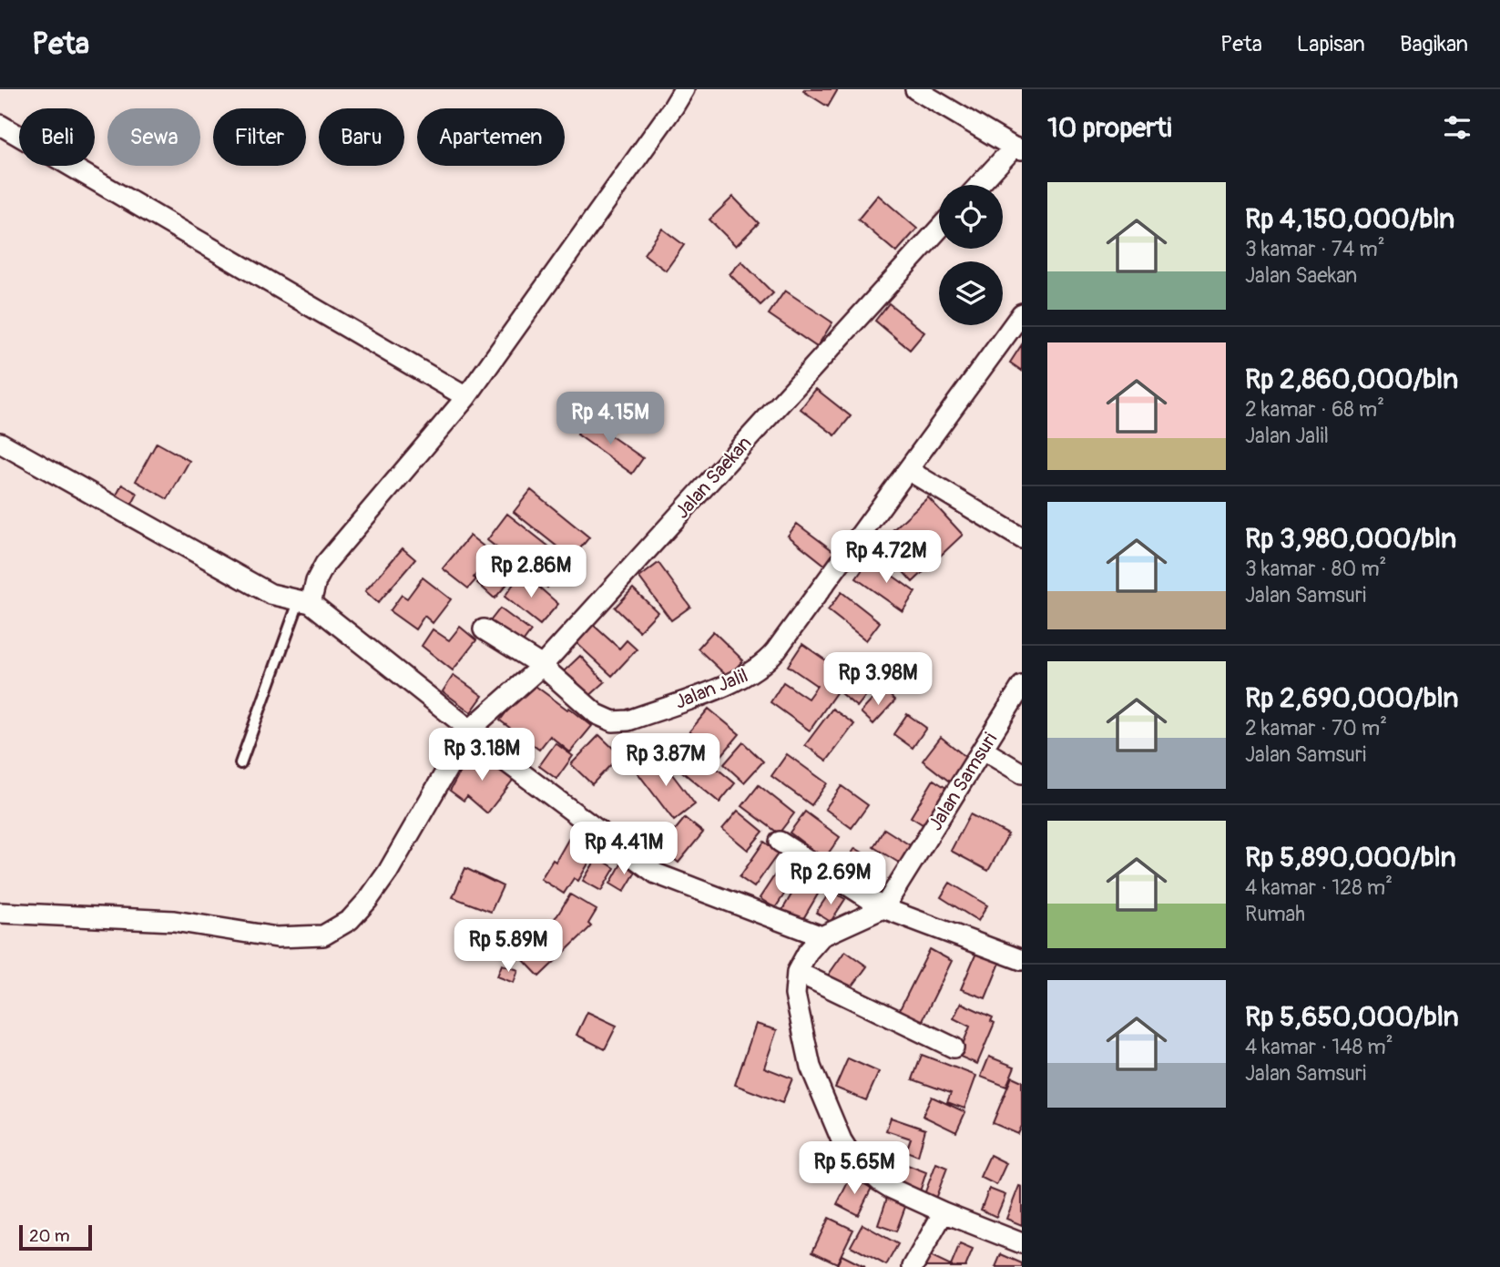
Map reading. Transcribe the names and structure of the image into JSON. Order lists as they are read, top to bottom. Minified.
{"streets":{"street":["Jalan Saekan","Jalan Jalil","Jalan Samsuri"]},"crossings":[["Jalan Saekan","Jalan Jalil"]],"scale_bar":"20 m","page":{"header":"Peta","nav":["Peta","Lapisan","Bagikan"],"heading":"10 properti","chip":["Beli","Sewa","Filter","Baru","Apartemen"],"list":[{"name":"Rp 4,150,000/bln","note":"3 kamar · 74 m² · Jalan Saekan"},{"name":"Rp 2,860,000/bln","note":"2 kamar · 68 m² · Jalan Jalil"},{"name":"Rp 3,980,000/bln","note":"3 kamar · 80 m² · Jalan Samsuri"},{"name":"Rp 2,690,000/bln","note":"2 kamar · 70 m² · Jalan Samsuri"},{"name":"Rp 5,890,000/bln","note":"4 kamar · 128 m² · Rumah"},{"name":"Rp 5,650,000/bln","note":"4 kamar · 148 m² · Jalan Samsuri"}],"price":["Rp 4.15M","Rp 4.72M","Rp 2.86M","Rp 3.98M","Rp 3.18M","Rp 3.87M","Rp 4.41M","Rp 2.69M","Rp 5.89M","Rp 5.65M"],"scale":"20 m"}}
